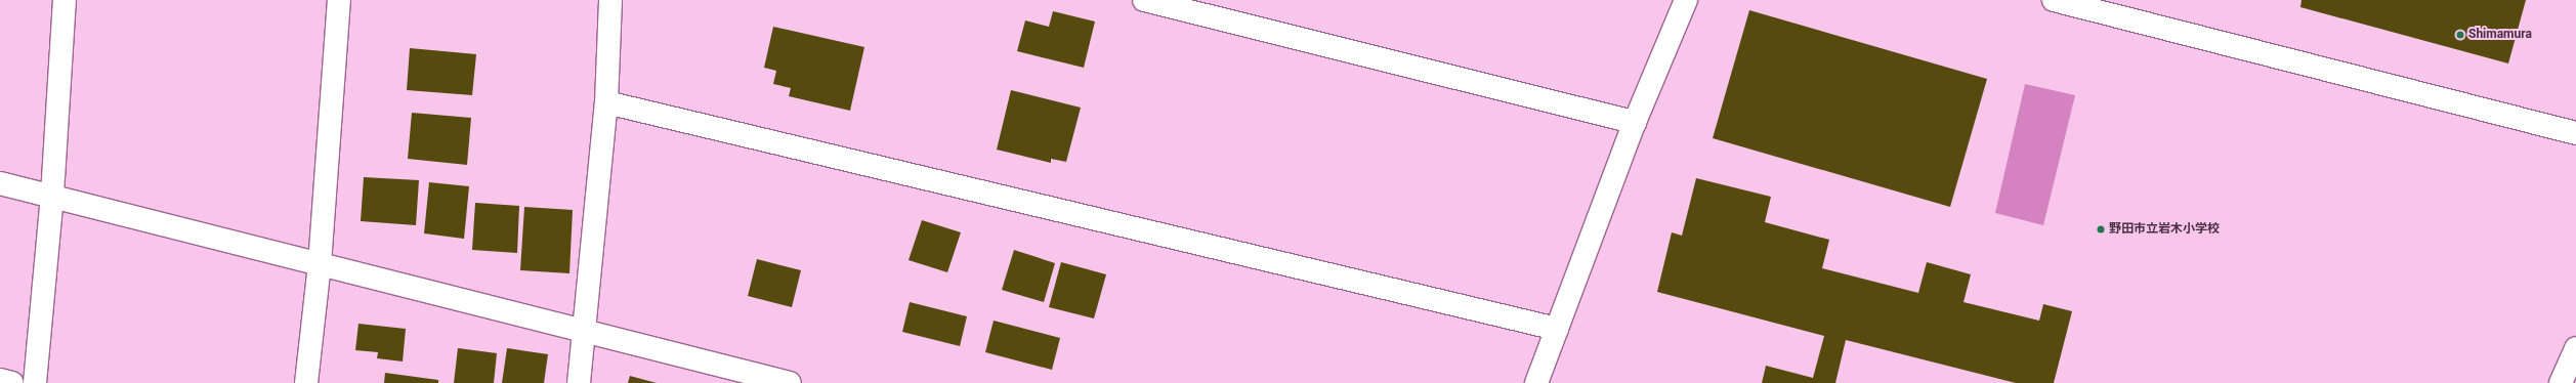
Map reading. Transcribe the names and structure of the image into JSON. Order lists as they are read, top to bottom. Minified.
{"places":["Shimamura","野田市立岩木小学校"]}
